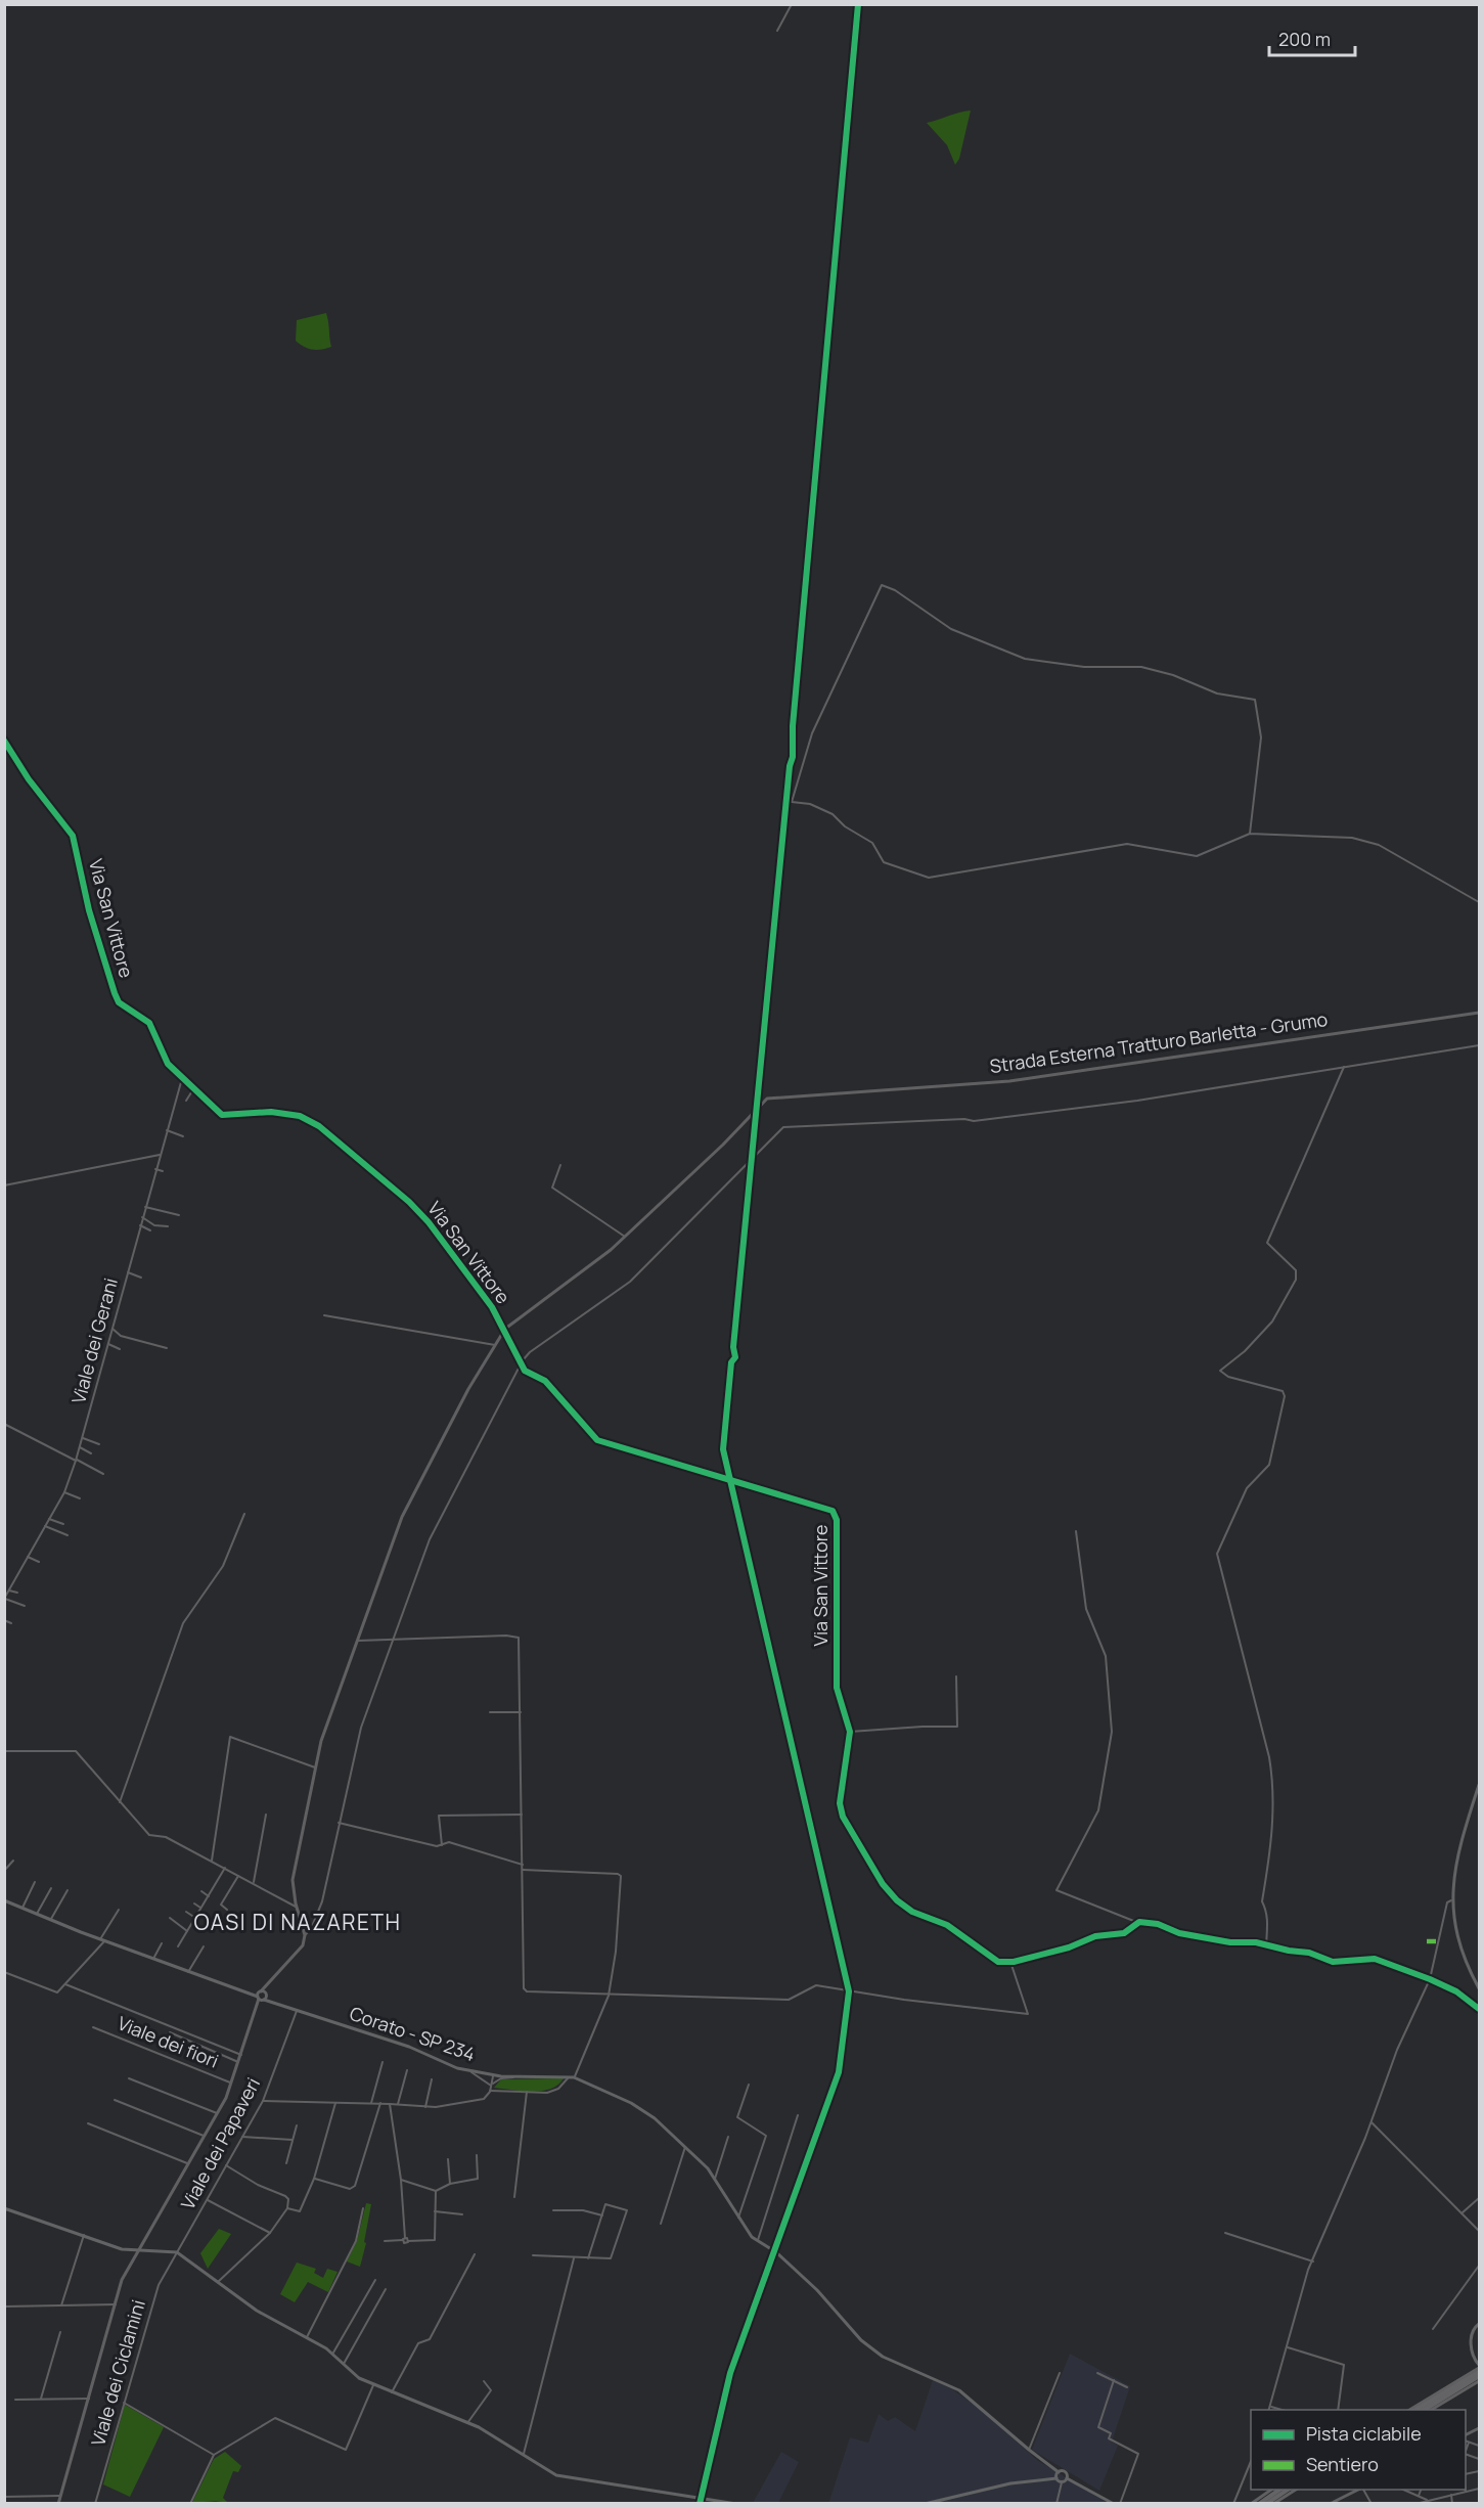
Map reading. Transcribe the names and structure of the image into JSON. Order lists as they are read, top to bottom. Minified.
{"streets":{"main road":["Corato - SP 234"],"street":["Via San Vittore","Strada Esterna Tratturo Barletta - Grumo","Viale dei Gerani","Viale dei fiori","Viale dei Papaveri","Viale dei Ciclamini"]},"crossings":[["Via San Vittore","Strada Esterna Tratturo Barletta - Grumo"],["Via San Vittore","Viale dei Gerani"],["Corato - SP 234","Viale dei Papaveri"],["Viale dei Papaveri","Viale dei Ciclamini"]],"districts":["OASI DI NAZARETH"],"legend":["Pista ciclabile","Sentiero"],"scale_bar":"200 m"}
